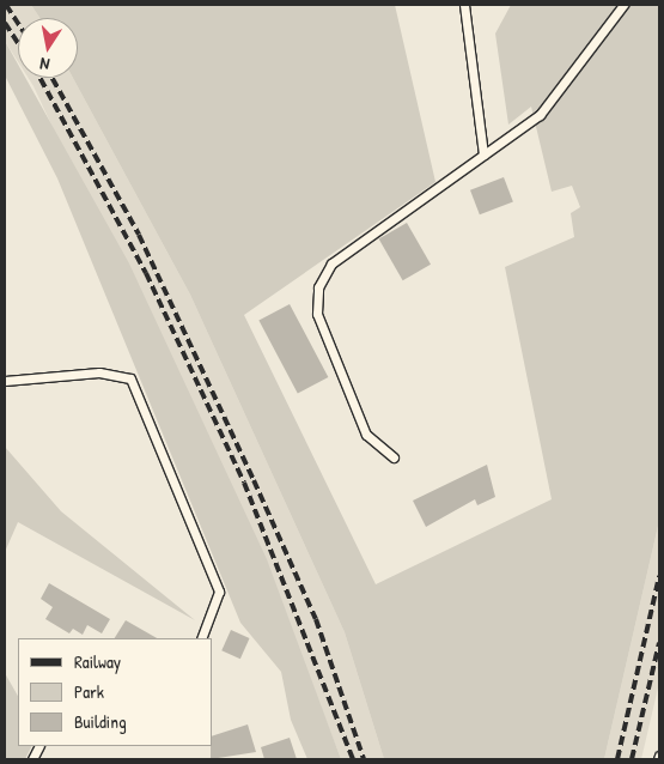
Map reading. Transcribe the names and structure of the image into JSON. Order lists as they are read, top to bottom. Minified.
{"legend":["Railway","Park","Building"],"north":"bottom"}
